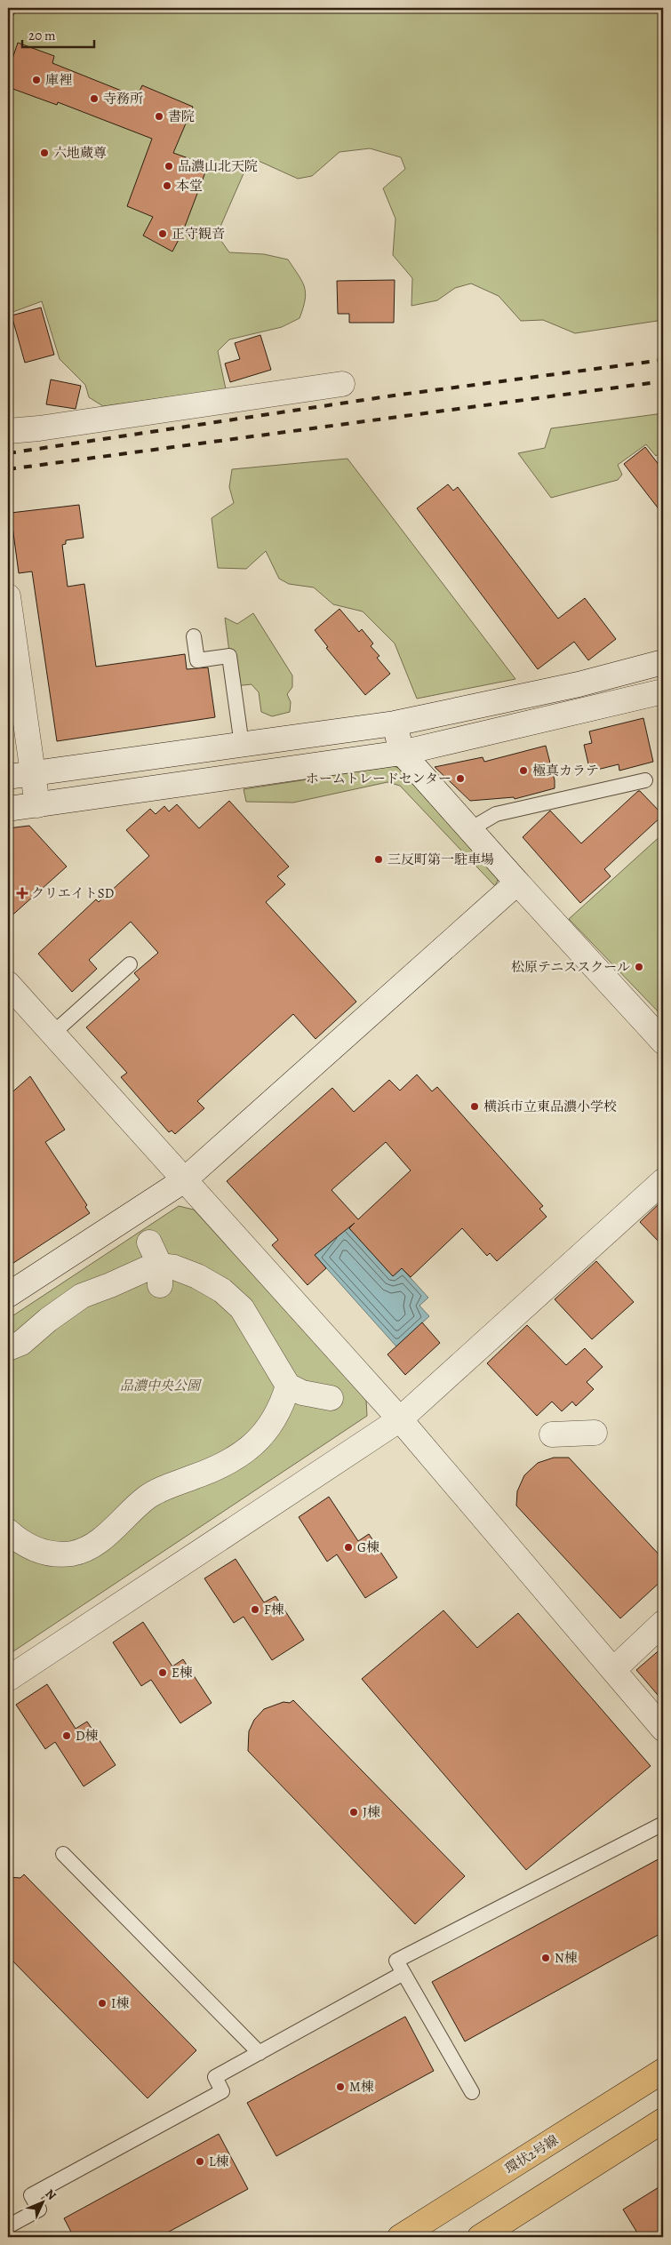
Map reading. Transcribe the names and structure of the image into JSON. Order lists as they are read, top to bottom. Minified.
{"streets":{"main road":["環状2号線"]},"parks":["品濃中央公園"],"places":{"other":["庫裡","寺務所","書院","六地蔵尊","品濃山北天院","本堂","正守観音","極真カラテ","ホームトレードセンター","三反町第一駐車場","松原テニススクール","横浜市立東品濃小学校","G棟","F棟","E棟","D棟","J棟","N棟","I棟","M棟","L棟"],"health":["クリエイトSD"]},"scale_bar":"20 m","north":"top right"}
